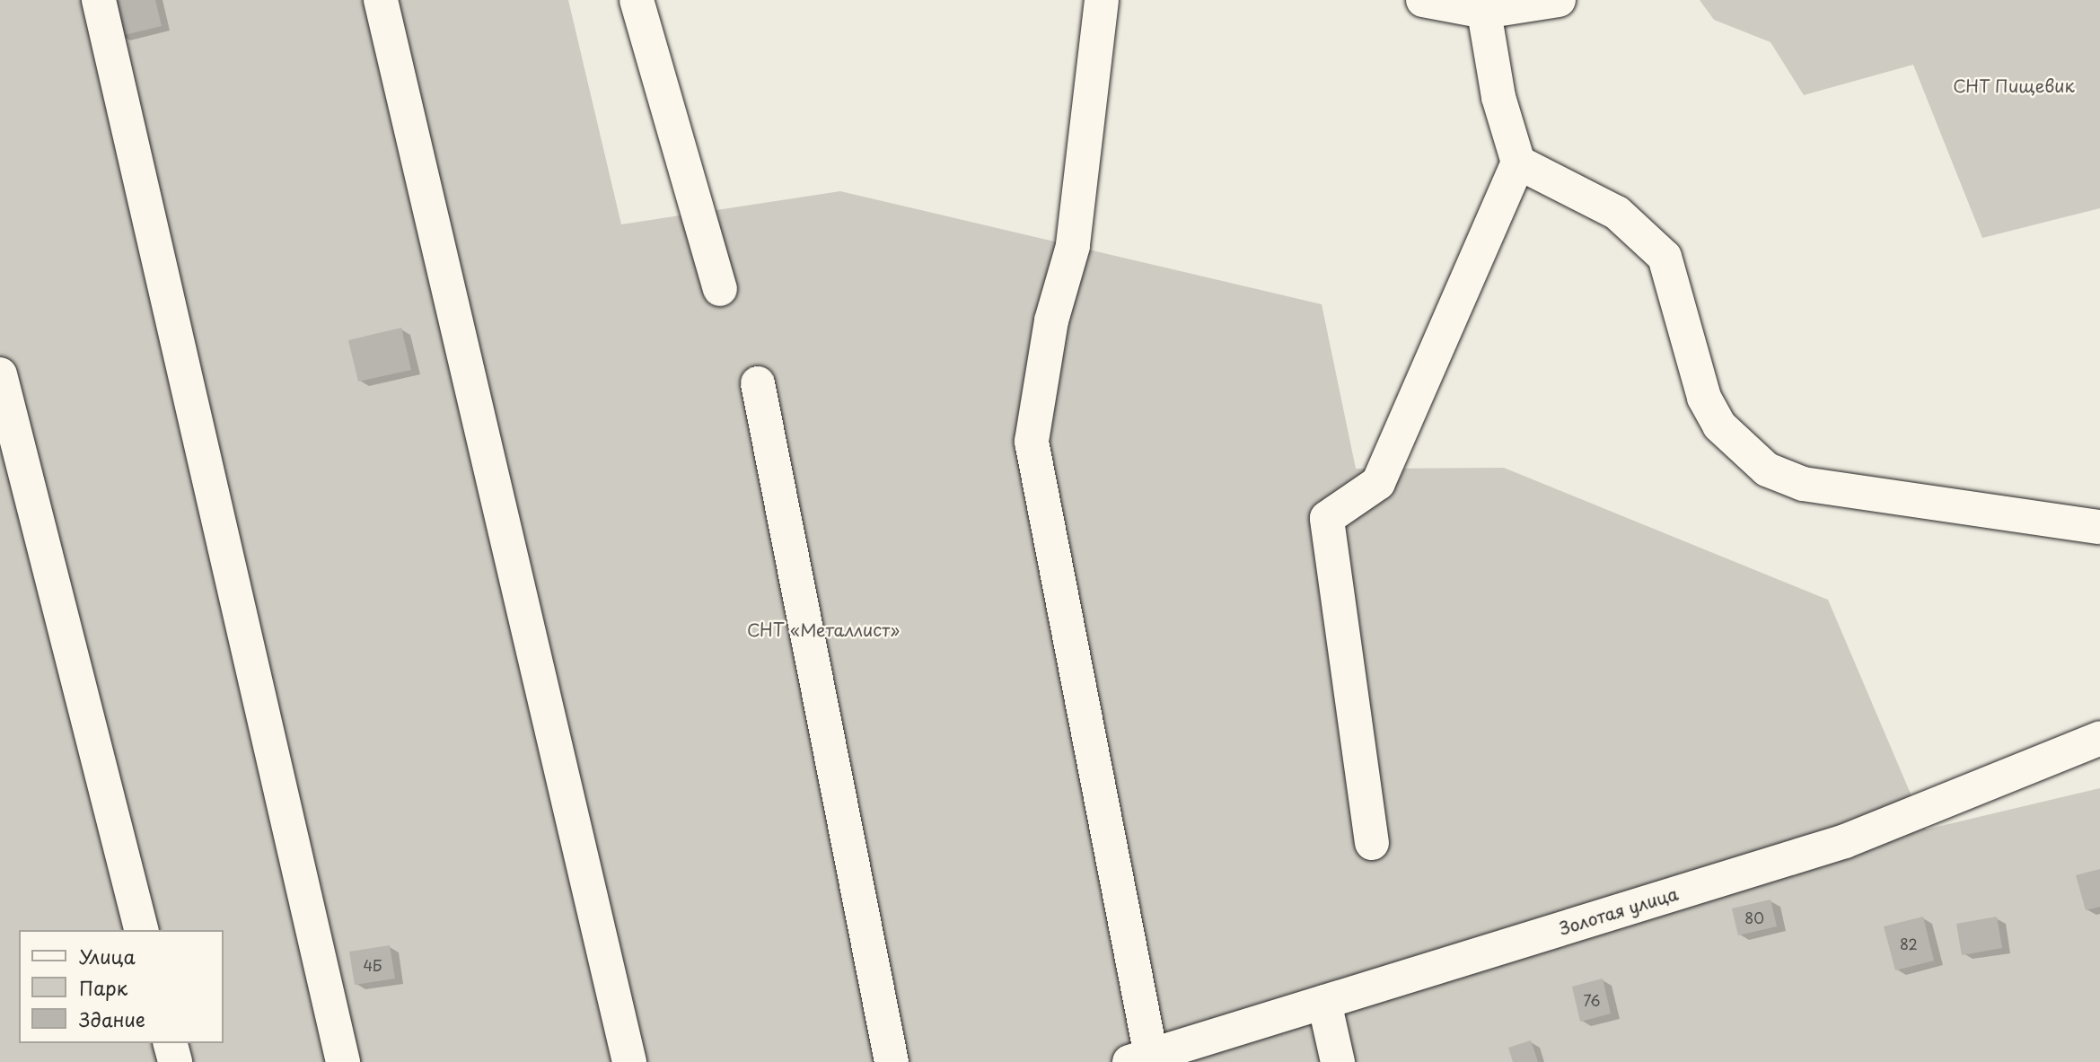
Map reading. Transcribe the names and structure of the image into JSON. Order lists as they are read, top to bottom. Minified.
{"streets":{"street":["Золотая улица"]},"parks":["СНТ Пищевик","СНТ «Металлист»"],"house_numbers":["80","82","4Б","76"],"legend":["Улица","Парк","Здание"]}
